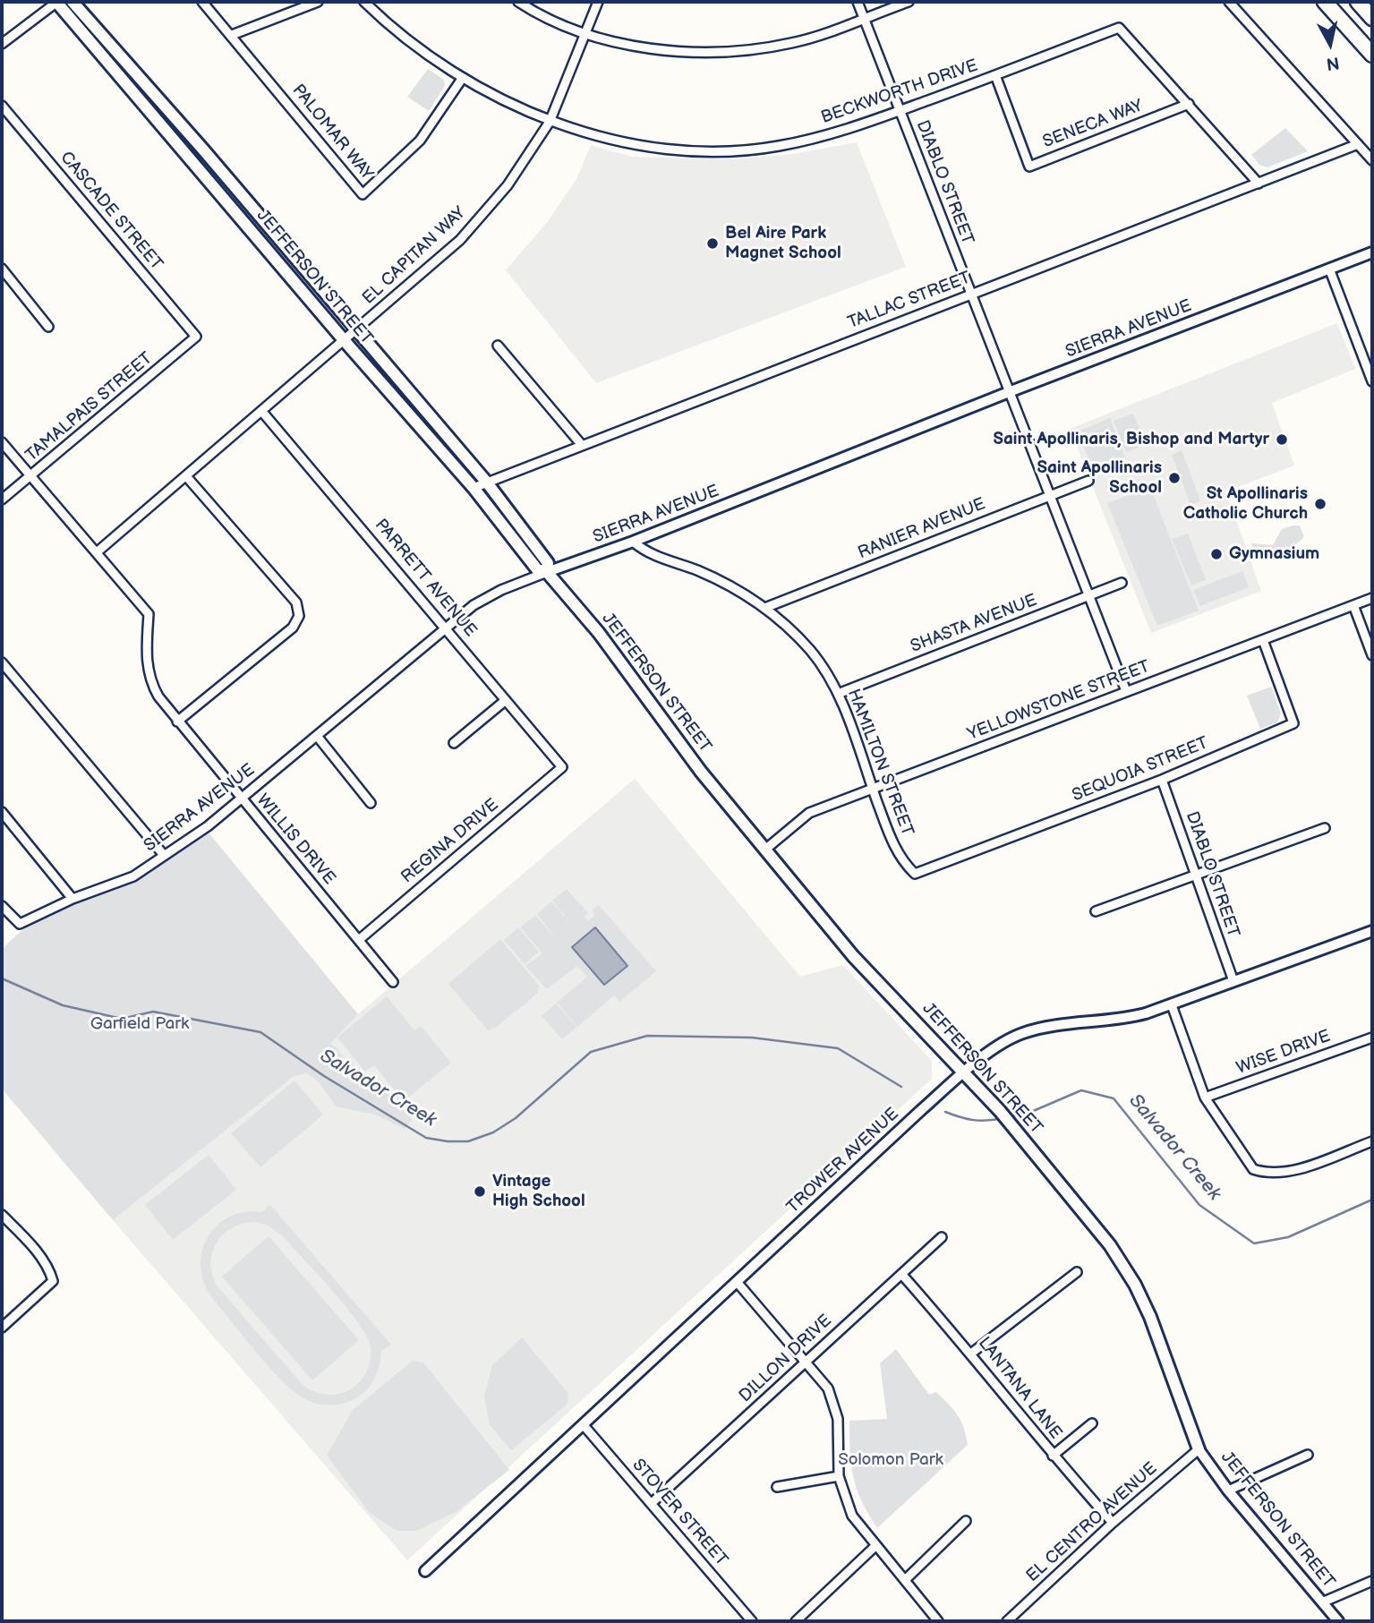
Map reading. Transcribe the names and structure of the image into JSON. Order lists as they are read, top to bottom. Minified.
{"streets":{"main road":["JEFFERSON STREET"],"street":["BECKWORTH DRIVE","SENECA WAY","PALOMAR WAY","DIABLO STREET","CASCADE STREET","EL CAPITAN WAY","TALLAC STREET","SIERRA AVENUE","TAMALPAIS STREET","RANIER AVENUE","PARRETT AVENUE","SHASTA AVENUE","YELLOWSTONE STREET","HAMILTON STREET","SEQUOIA STREET","WILLIS DRIVE","REGINA DRIVE","WISE DRIVE","TROWER AVENUE","DILLON DRIVE","LANTANA LANE","STOVER STREET","EL CENTRO AVENUE"]},"crossings":[["BECKWORTH DRIVE","SENECA WAY"],["BECKWORTH DRIVE","PALOMAR WAY"],["BECKWORTH DRIVE","DIABLO STREET"],["BECKWORTH DRIVE","EL CAPITAN WAY"],["BECKWORTH DRIVE","TALLAC STREET"],["DIABLO STREET","TALLAC STREET"],["DIABLO STREET","SIERRA AVENUE"],["DIABLO STREET","RANIER AVENUE"],["DIABLO STREET","SHASTA AVENUE"],["DIABLO STREET","YELLOWSTONE STREET"],["DIABLO STREET","SEQUOIA STREET"],["DIABLO STREET","TROWER AVENUE"],["CASCADE STREET","TAMALPAIS STREET"],["EL CAPITAN WAY","JEFFERSON STREET"],["EL CAPITAN WAY","PARRETT AVENUE"],["EL CAPITAN WAY","WILLIS DRIVE"],["JEFFERSON STREET","TALLAC STREET"],["JEFFERSON STREET","SIERRA AVENUE"],["JEFFERSON STREET","YELLOWSTONE STREET"],["JEFFERSON STREET","TROWER AVENUE"],["JEFFERSON STREET","EL CENTRO AVENUE"],["SIERRA AVENUE","PARRETT AVENUE"],["SIERRA AVENUE","HAMILTON STREET"],["SIERRA AVENUE","WILLIS DRIVE"],["TAMALPAIS STREET","WILLIS DRIVE"],["RANIER AVENUE","HAMILTON STREET"],["PARRETT AVENUE","REGINA DRIVE"],["SHASTA AVENUE","HAMILTON STREET"],["YELLOWSTONE STREET","HAMILTON STREET"],["YELLOWSTONE STREET","SEQUOIA STREET"],["HAMILTON STREET","SEQUOIA STREET"],["WILLIS DRIVE","REGINA DRIVE"],["TROWER AVENUE","STOVER STREET"],["DILLON DRIVE","LANTANA LANE"],["DILLON DRIVE","STOVER STREET"],["LANTANA LANE","EL CENTRO AVENUE"]],"water":["Salvador Creek"],"parks":["Garfield Park","Solomon Park"],"places":["Bel Aire Park Magnet School","Saint Apollinaris, Bishop and Martyr","Saint Apollinaris School","St Apollinaris Catholic Church","Gymnasium","Vintage High School"],"north":"bottom"}
